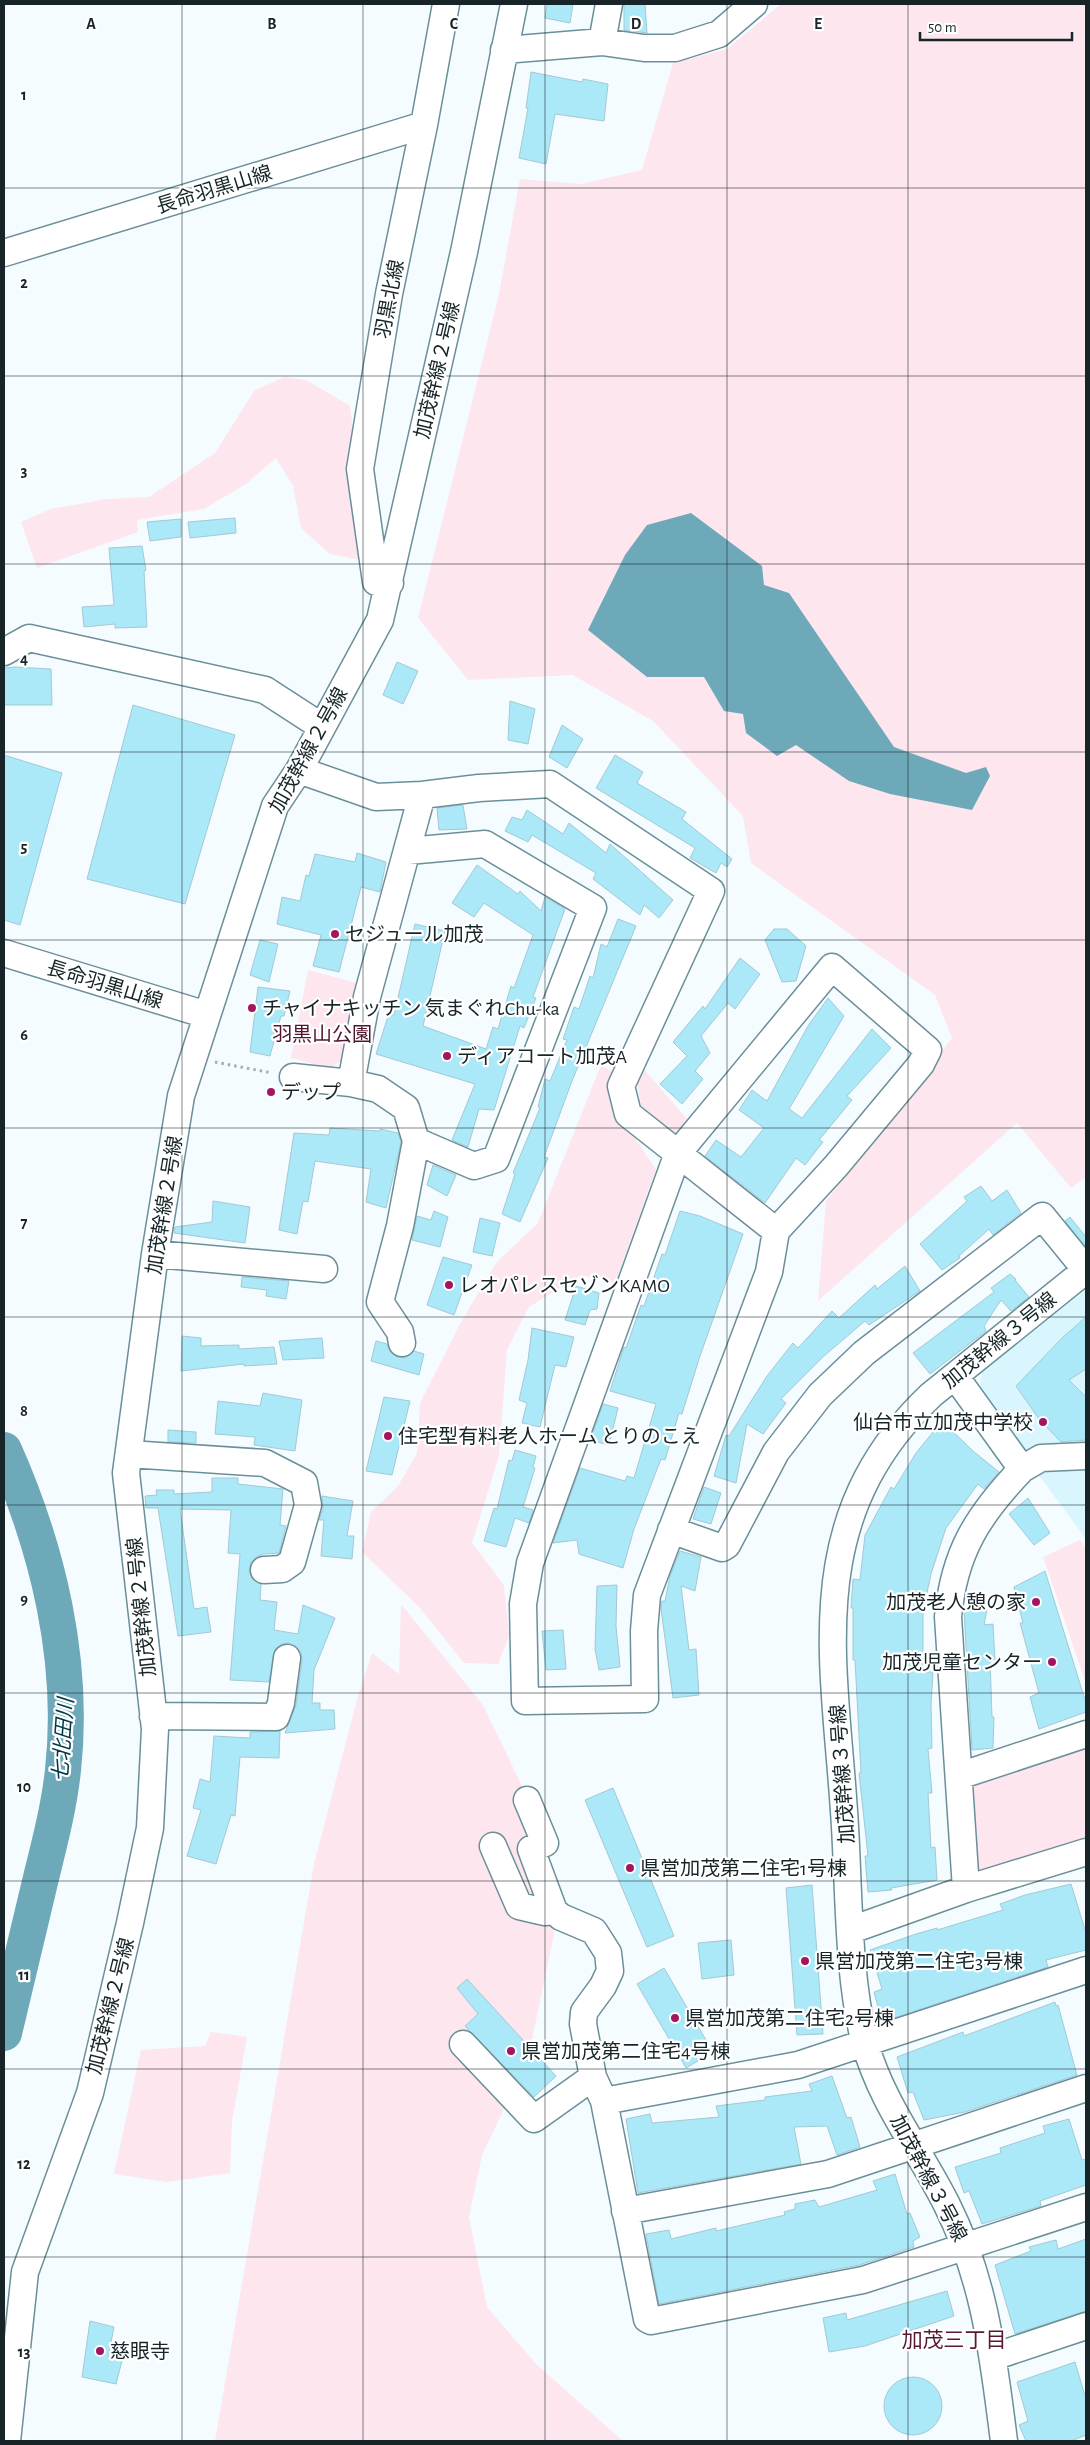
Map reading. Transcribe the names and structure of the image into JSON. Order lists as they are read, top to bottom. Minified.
{"streets":{"street":["長命羽黒山線","羽黒北線","加茂幹線２号線","加茂幹線３号線"]},"crossings":[["長命羽黒山線","羽黒北線"],["長命羽黒山線","加茂幹線２号線"],["羽黒北線","加茂幹線２号線"]],"districts":["加茂三丁目"],"water":["七北田川"],"parks":["羽黒山公園"],"places":["セジュール加茂","チャイナキッチン 気まぐれChu-ka","ディアコート加茂A","デップ","レオパレスセゾンKAMO","仙台市立加茂中学校","住宅型有料老人ホーム とりのこえ","加茂老人憩の家","加茂児童センター","県営加茂第二住宅1号棟","県営加茂第二住宅3号棟","県営加茂第二住宅2号棟","県営加茂第二住宅4号棟","慈眼寺"],"scale_bar":"50 m","grid":{"columns":["A","B","C","D","E"],"rows":["1","2","3","4","5","6","7","8","9","10","11","12","13"]}}
